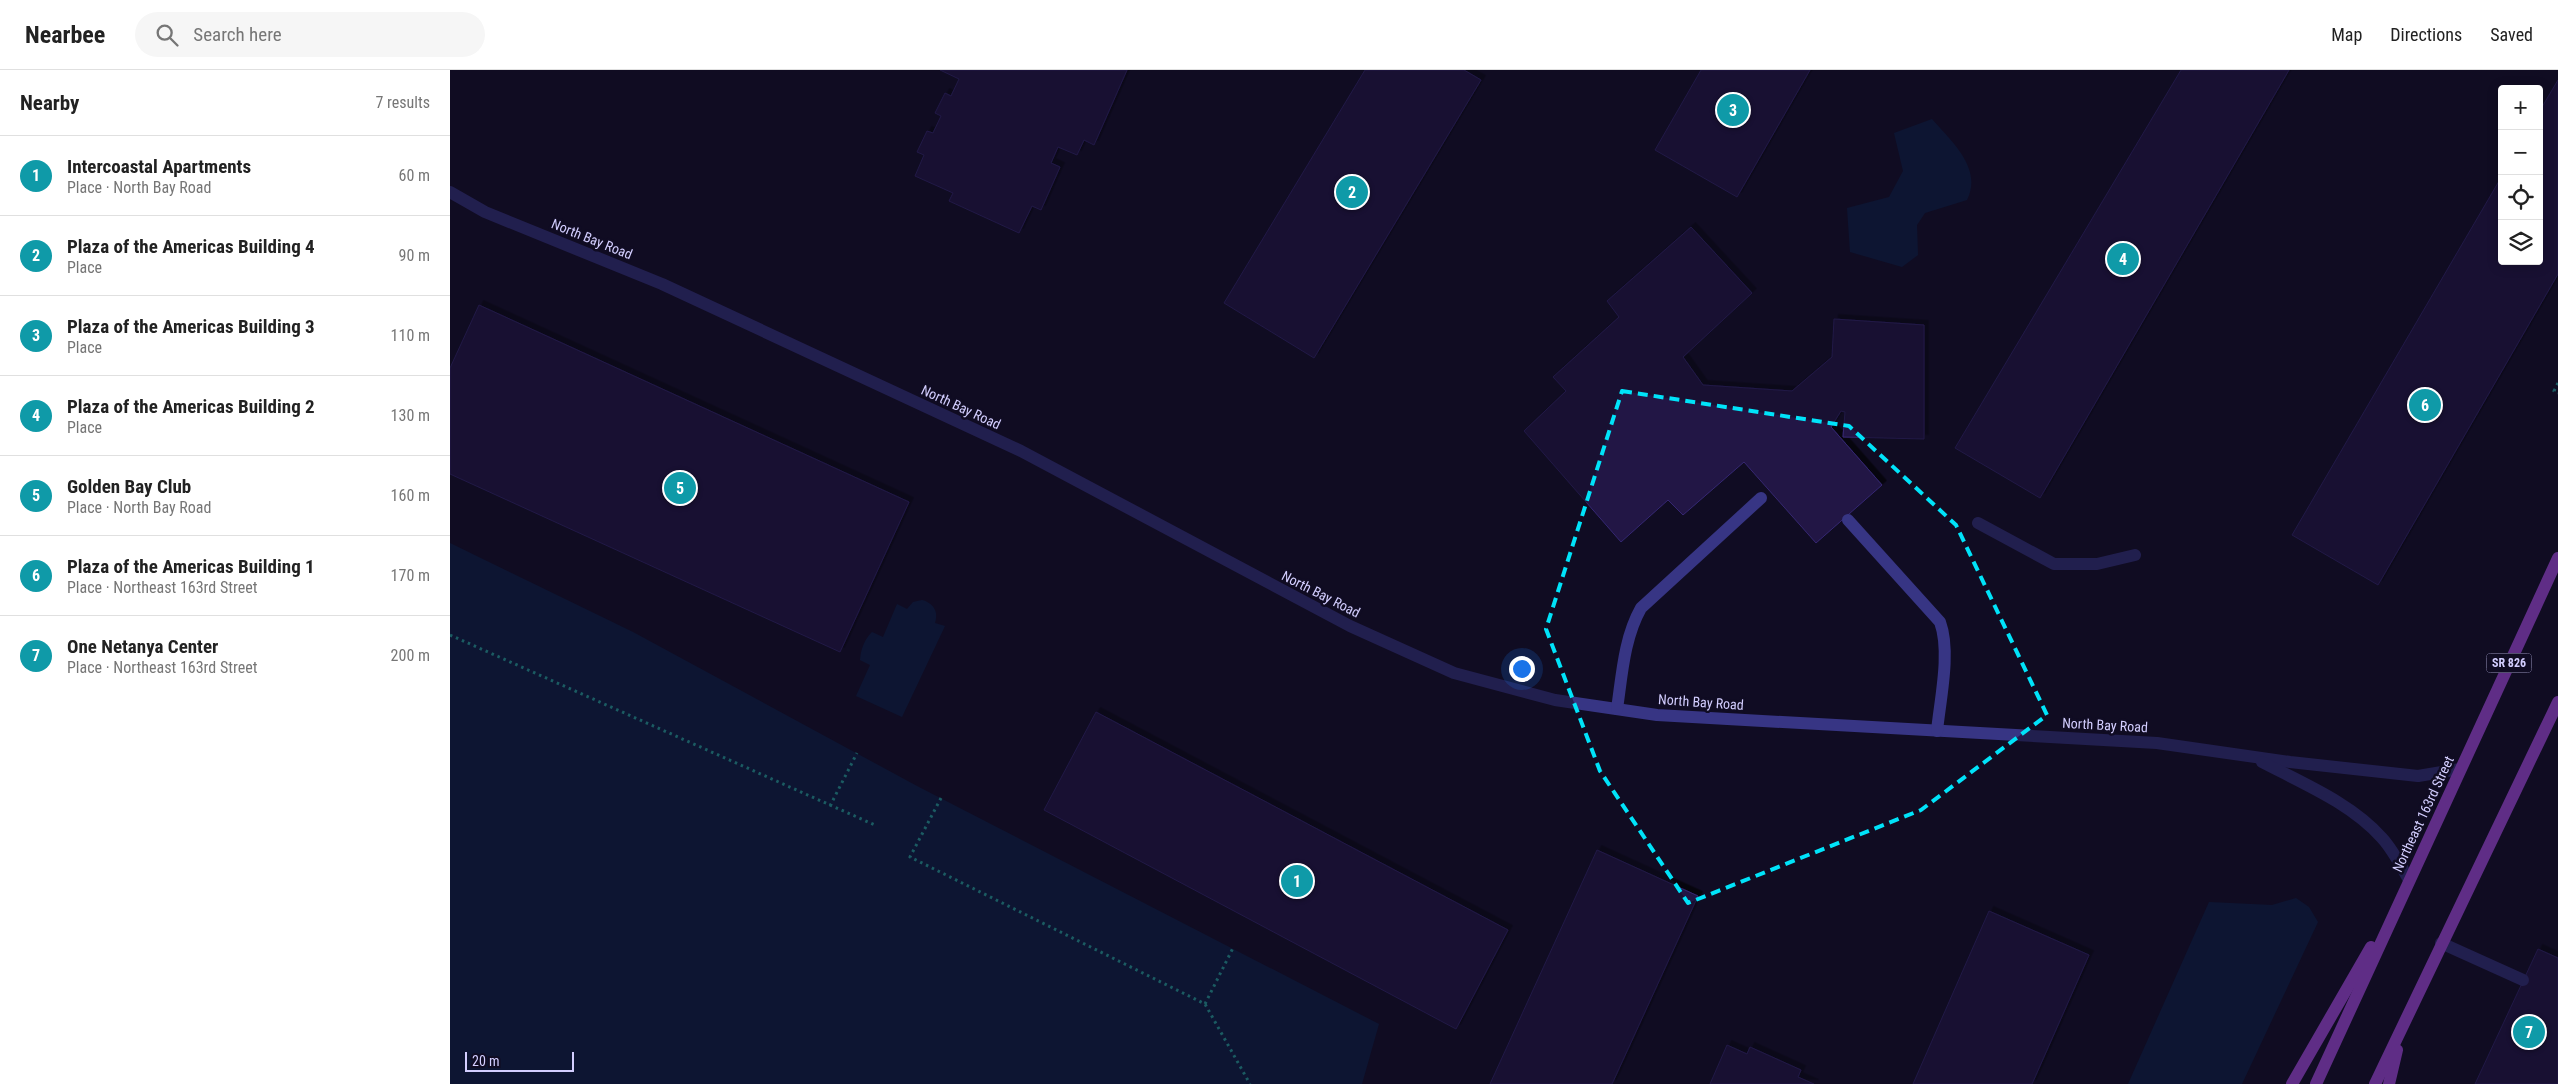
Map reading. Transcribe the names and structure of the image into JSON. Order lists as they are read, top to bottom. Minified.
{"streets":{"main road":["SR 826","Northeast 163rd Street"],"street":["North Bay Road"]},"crossings":[["North Bay Road","Northeast 163rd Street"]],"scale_bar":"20 m","page":{"header":"Nearbee","search":"Search here","nav":["Map","Directions","Saved"],"heading":["Nearby","7 results"],"map_buttons":["+","−"],"pins":["3","2","4","6","5","1","7"],"list":[{"mark":"1","name":"Intercoastal Apartments","note":"Place · North Bay Road","value":"60 m"},{"mark":"2","name":"Plaza of the Americas Building 4","note":"Place","value":"90 m"},{"mark":"3","name":"Plaza of the Americas Building 3","note":"Place","value":"110 m"},{"mark":"4","name":"Plaza of the Americas Building 2","note":"Place","value":"130 m"},{"mark":"5","name":"Golden Bay Club","note":"Place · North Bay Road","value":"160 m"},{"mark":"6","name":"Plaza of the Americas Building 1","note":"Place · Northeast 163rd Street","value":"170 m"},{"mark":"7","name":"One Netanya Center","note":"Place · Northeast 163rd Street","value":"200 m"}],"scale":"20 m"}}
